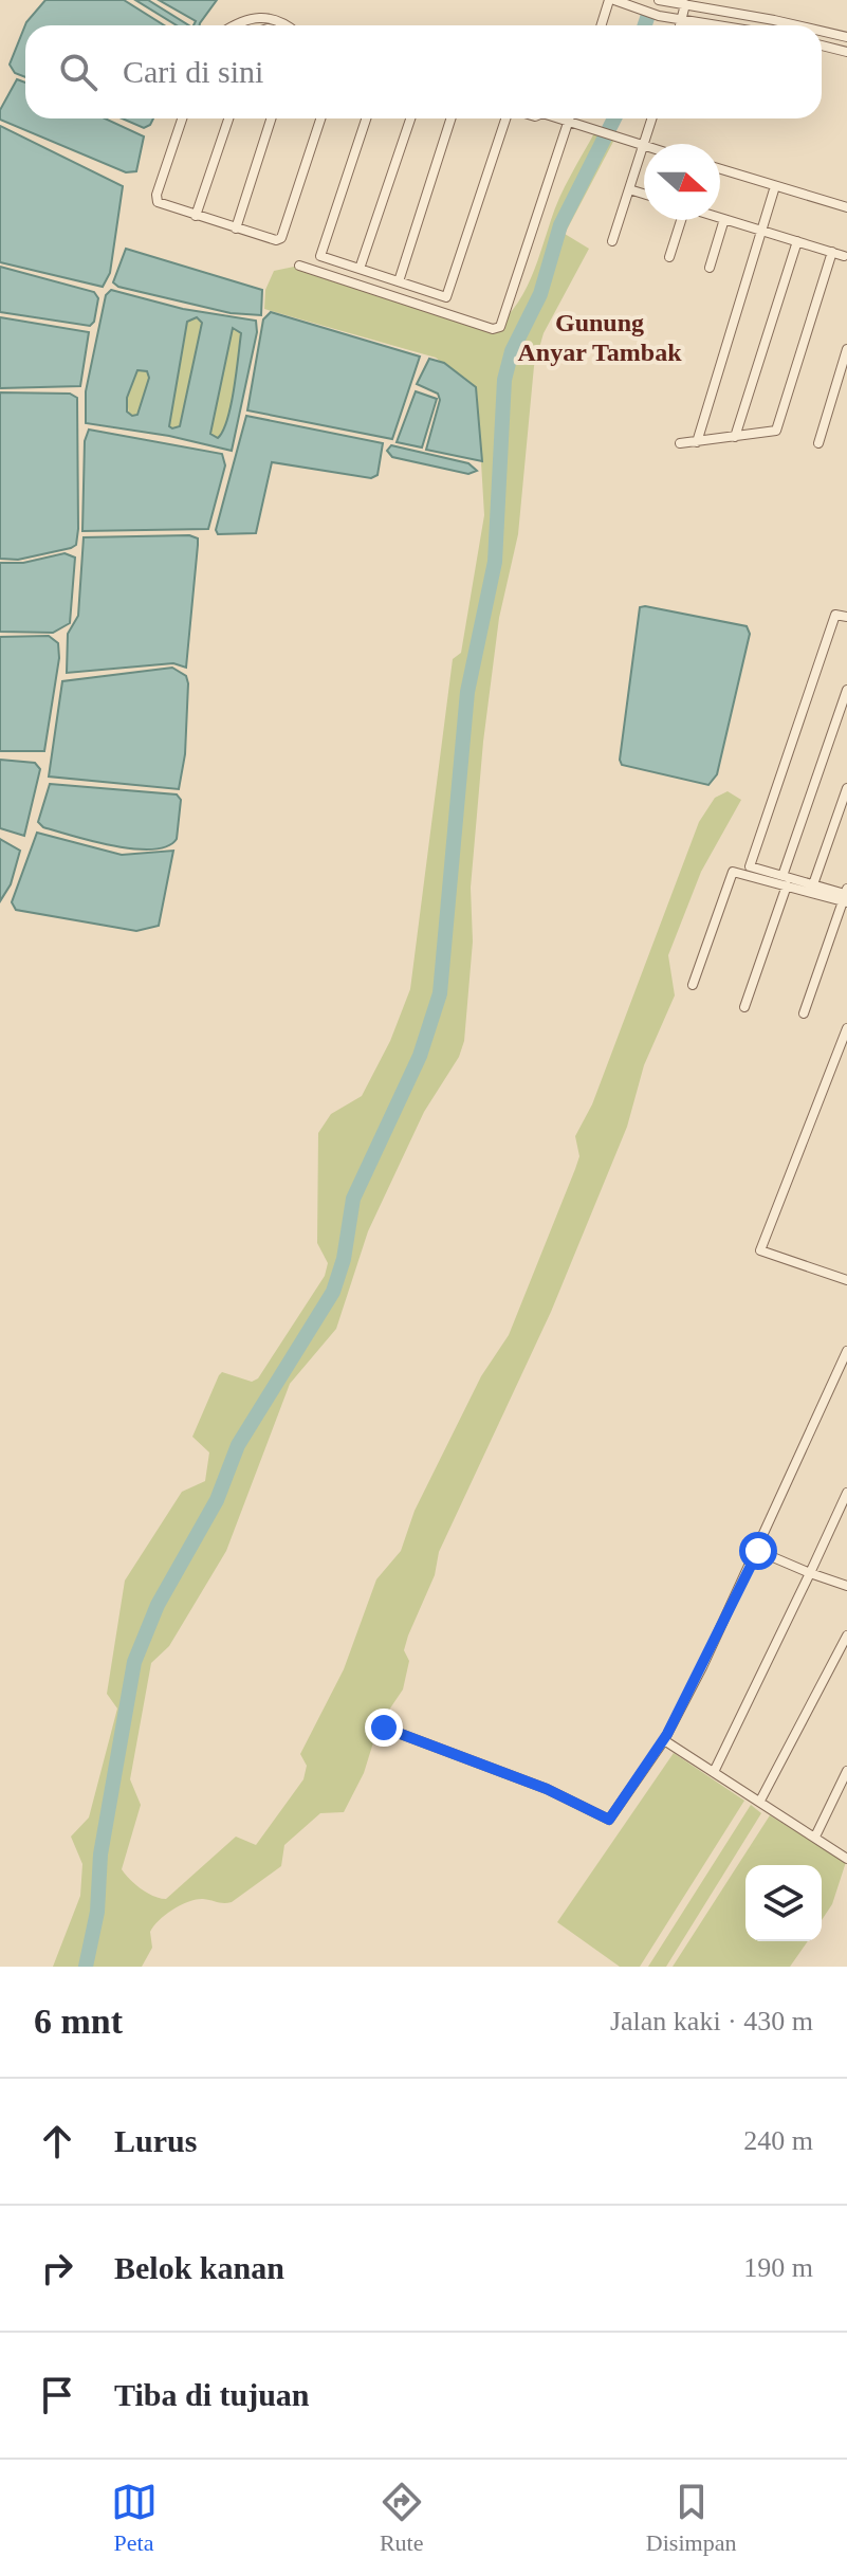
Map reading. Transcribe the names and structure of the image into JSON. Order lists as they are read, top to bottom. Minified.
{"districts":["Gunung Anyar Tambak"],"north":"right","page":{"search":"Cari di sini","heading":["6 mnt","Jalan kaki · 430 m"],"list":[["Lurus","240 m"],["Belok kanan","190 m"],"Tiba di tujuan"],"nav":["Peta","Rute","Disimpan"]}}
